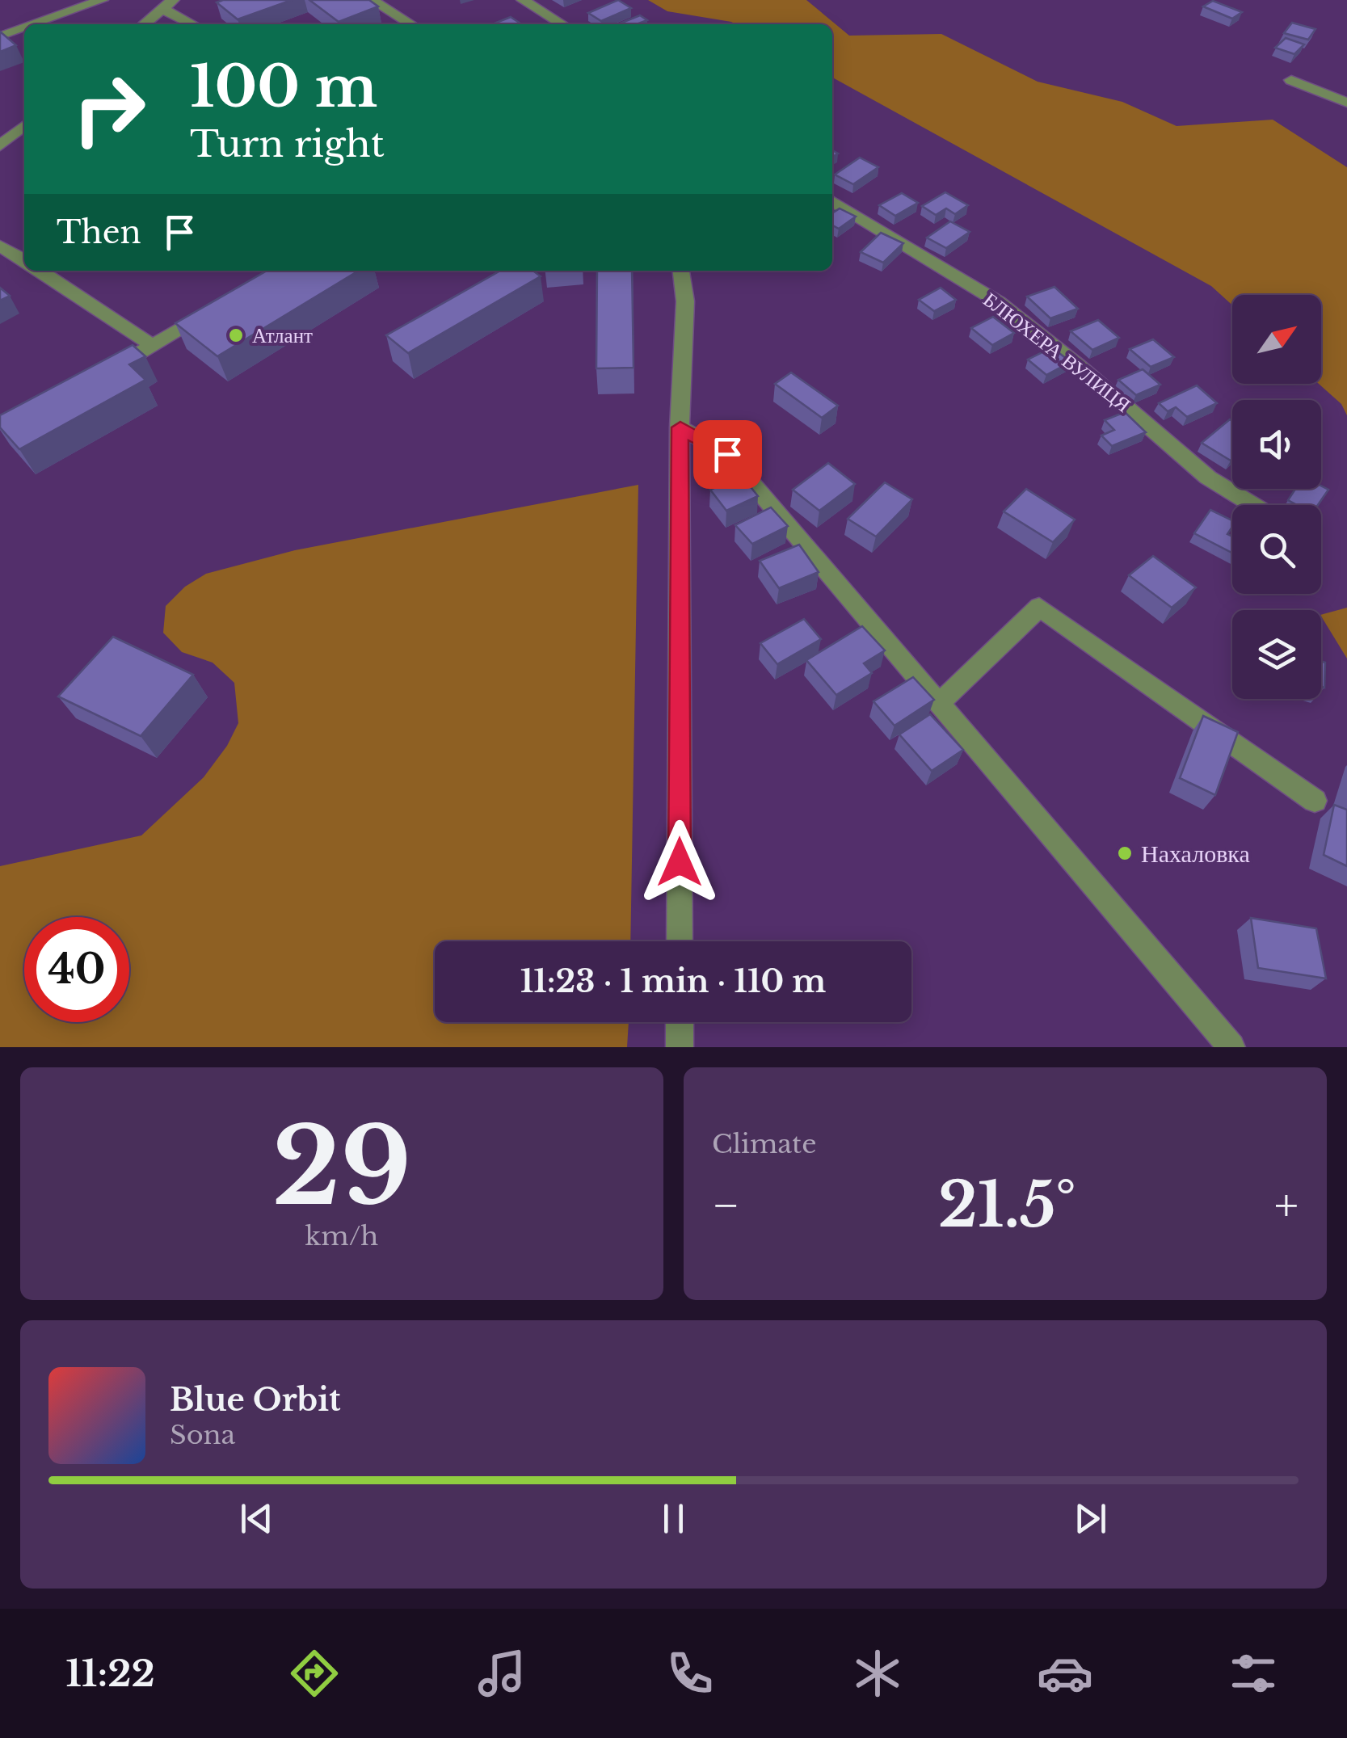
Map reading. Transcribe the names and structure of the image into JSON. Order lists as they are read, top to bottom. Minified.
{"streets":{"street":["БЛЮХЕРА ВУЛИЦЯ"]},"places":["Атлант","Нахаловка"],"north":"top right","page":{"turn":["100 m","Turn right"],"then":"Then","limit":"40","trip":"11:23 · 1 min · 110 m","tile":[["29","km/h"],"Climate"],"heat":["−","21.5°","+"],"song":["Blue Orbit","Sona"],"tabs":"11:22"}}
